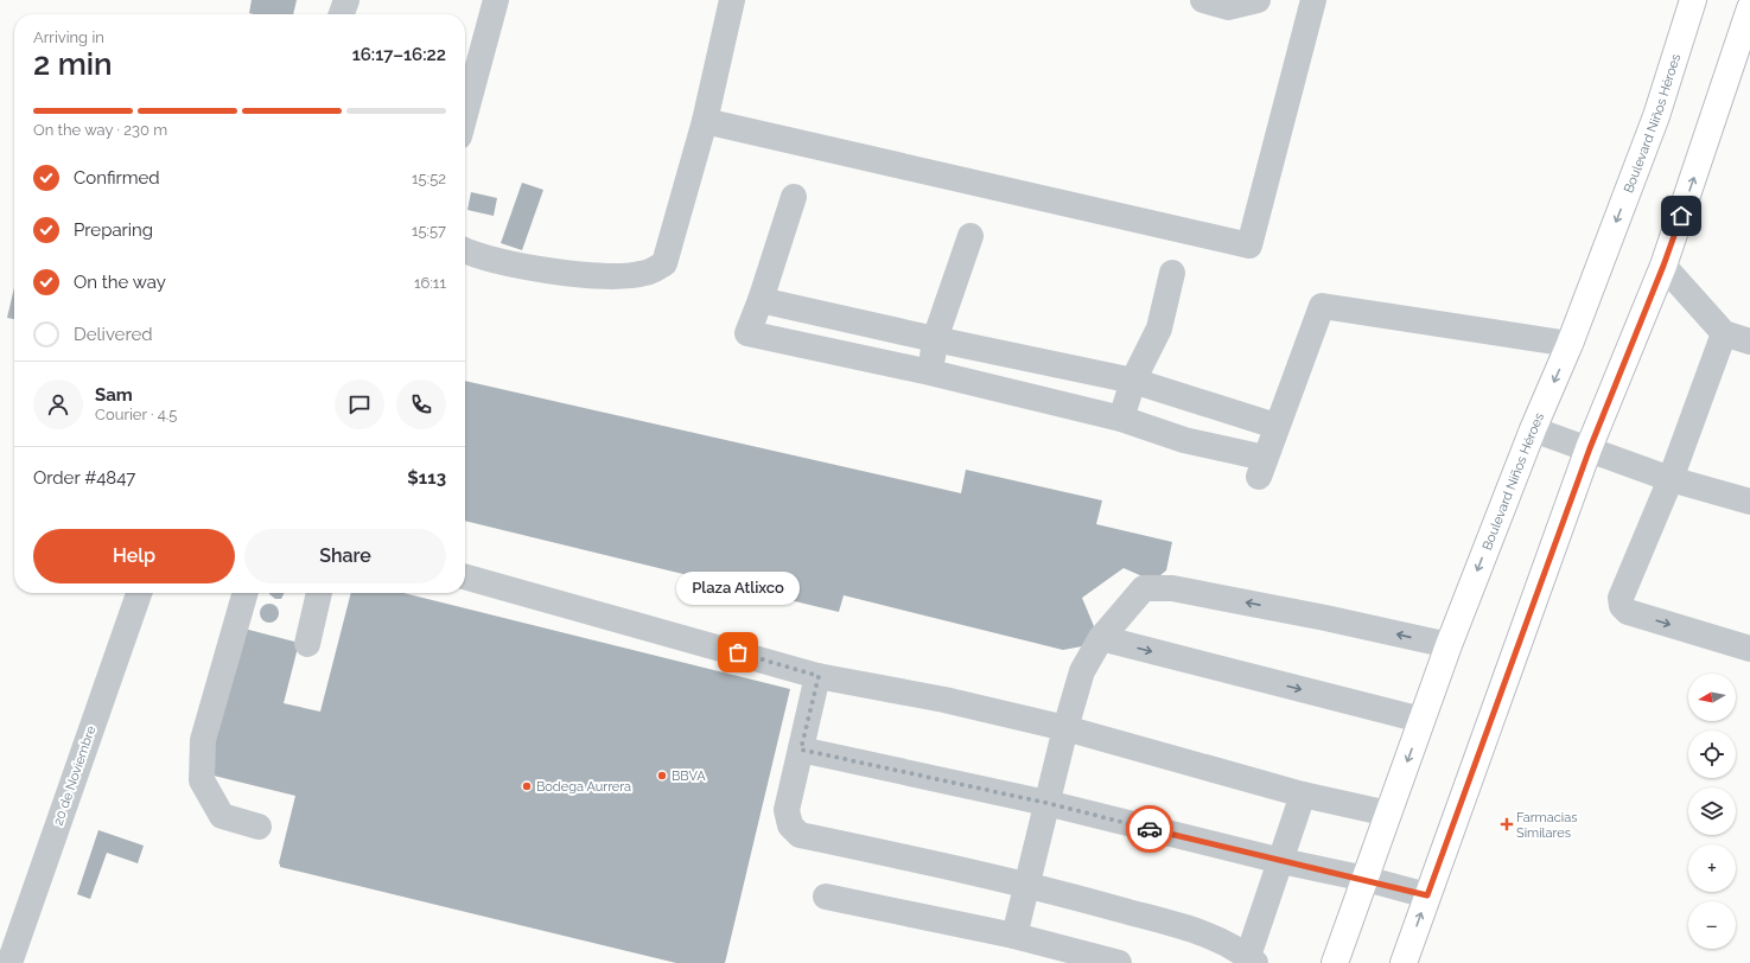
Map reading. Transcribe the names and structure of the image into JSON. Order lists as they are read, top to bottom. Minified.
{"streets":{"main road":["Boulevard Niños Héroes"],"street":["20 de Noviembre"]},"places":{"other":["Plaza Atlixco","BBVA","Bodega Aurrera"],"health":["Farmacias Similares"]},"north":"left","page":{"heading":["2 min","Arriving in","16:17–16:22"],"panel":["Sam","Courier · 4.5","Order #4847","$113"],"bar":"On the way · 230 m","list":[["Confirmed","15:52"],["Preparing","15:57"],["On the way","16:11"],"Delivered"],"buttons":["Help","Share"],"bubble":"Plaza Atlixco","map_buttons":["+","−"]}}
